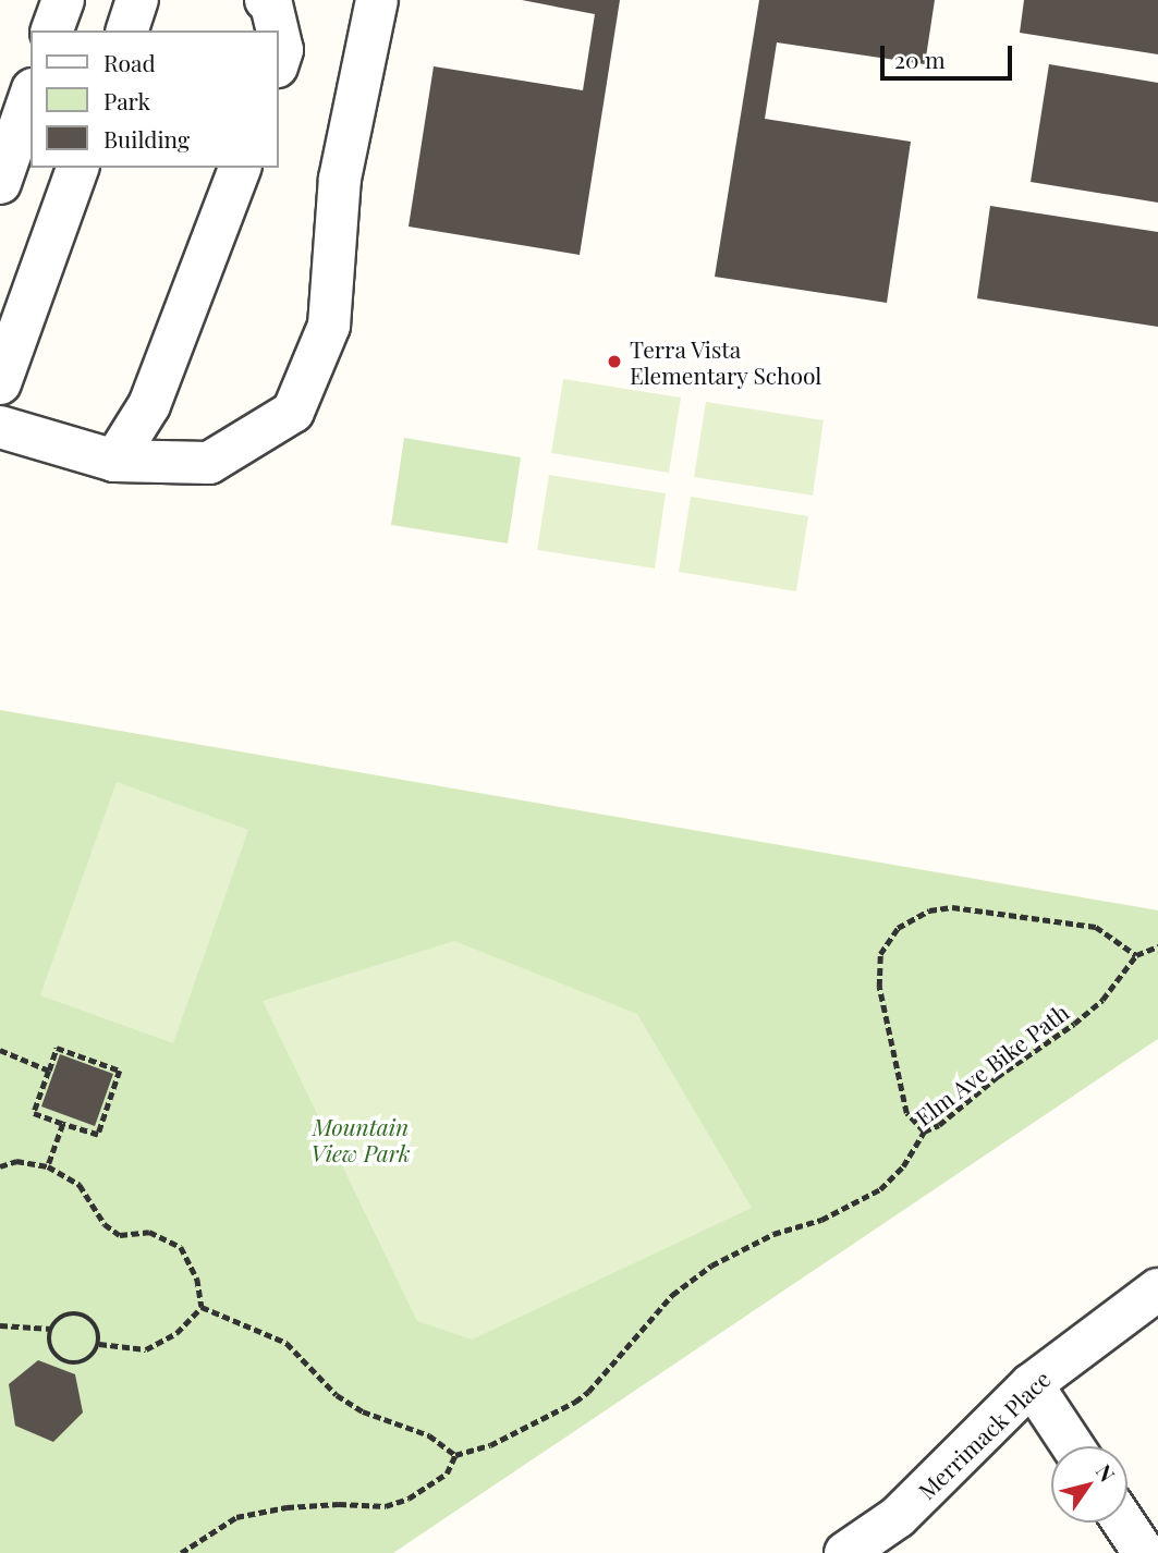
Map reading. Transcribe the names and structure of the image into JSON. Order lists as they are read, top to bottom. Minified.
{"streets":{"street":["Merrimack Place"],"path":["Elm Ave Bike Path"]},"parks":["Mountain View Park"],"places":["Terra Vista Elementary School"],"legend":["Road","Park","Building"],"scale_bar":"20 m","north":"top right"}
